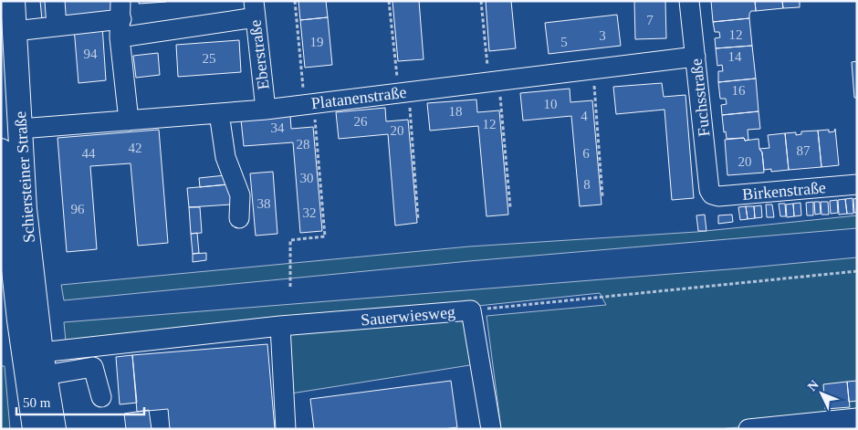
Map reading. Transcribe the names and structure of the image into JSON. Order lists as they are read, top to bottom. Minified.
{"streets":{"main road":["Schiersteiner Straße"],"street":["Eberstraße","Platanenstraße","Fuchsstraße","Birkenstraße","Sauerwiesweg"]},"crossings":[["Eberstraße","Platanenstraße"],["Platanenstraße","Fuchsstraße"],["Platanenstraße","Schiersteiner Straße"],["Fuchsstraße","Birkenstraße"],["Schiersteiner Straße","Sauerwiesweg"]],"house_numbers":["7","12","3","19","5","94","14","25","16","10","18","4","26","12","34","20","28","42","87","44","6","20","30","8","38","96","32"],"scale_bar":"50 m","north":"top left"}
